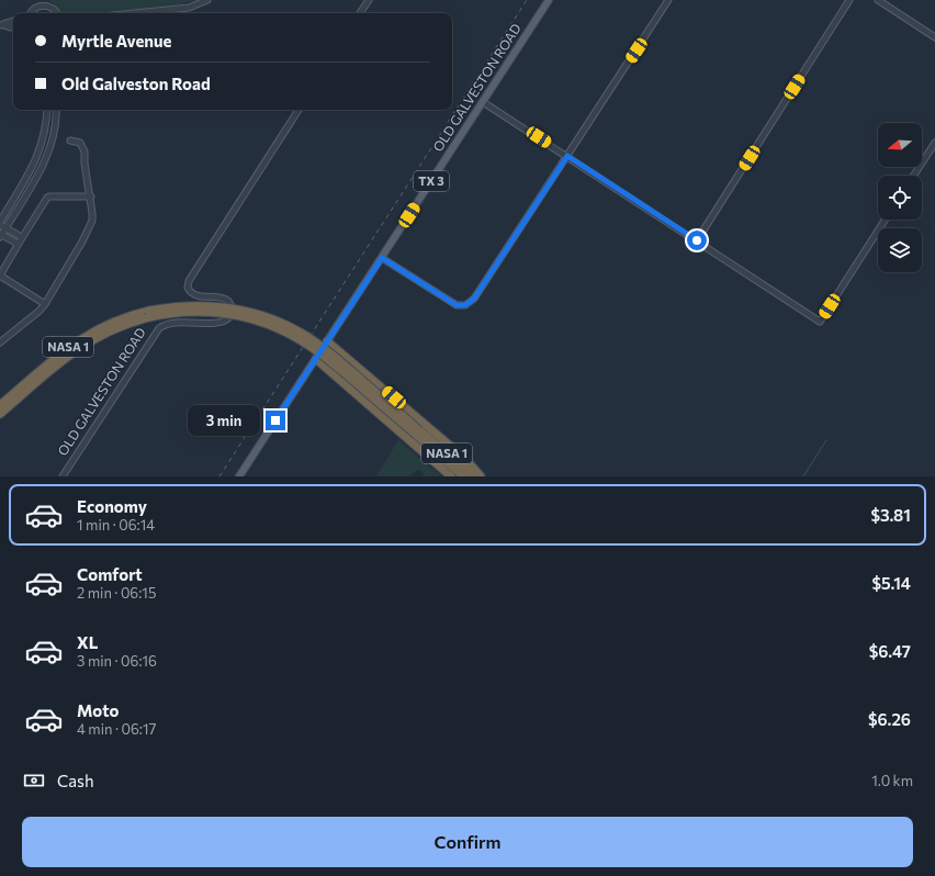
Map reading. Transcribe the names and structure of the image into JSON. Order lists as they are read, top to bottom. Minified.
{"streets":{"highway":["NASA 1"],"main road":["OLD GALVESTON ROAD","TX 3"]},"north":"left","page":{"banner":["Myrtle Avenue","Old Galveston Road"],"bubble":"3 min","list":[{"name":"Economy","note":"1 min · 06:14","value":"$3.81"},{"name":"Comfort","note":"2 min · 06:15","value":"$5.14"},{"name":"XL","note":"3 min · 06:16","value":"$6.47"},{"name":"Moto","note":"4 min · 06:17","value":"$6.26"}],"pay":["Cash","1.0 km"],"buttons":"Confirm"}}
